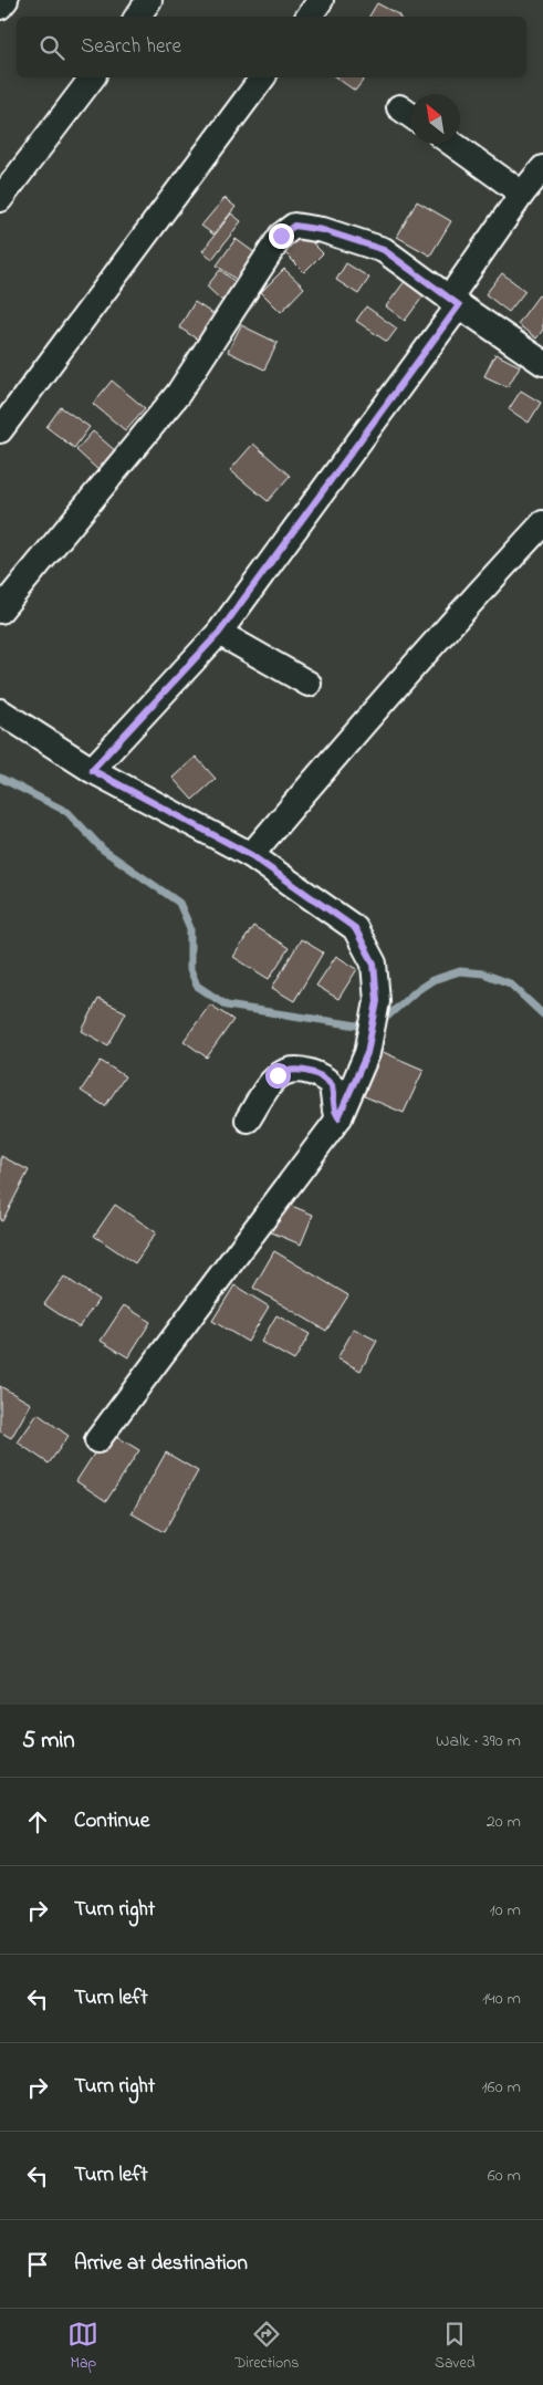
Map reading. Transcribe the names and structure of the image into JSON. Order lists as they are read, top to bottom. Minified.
{"north":"top left","page":{"search":"Search here","heading":["5 min","Walk · 390 m"],"list":[["Continue","20 m"],["Turn right","10 m"],["Turn left","140 m"],["Turn right","160 m"],["Turn left","60 m"],"Arrive at destination"],"nav":["Map","Directions","Saved"]}}
